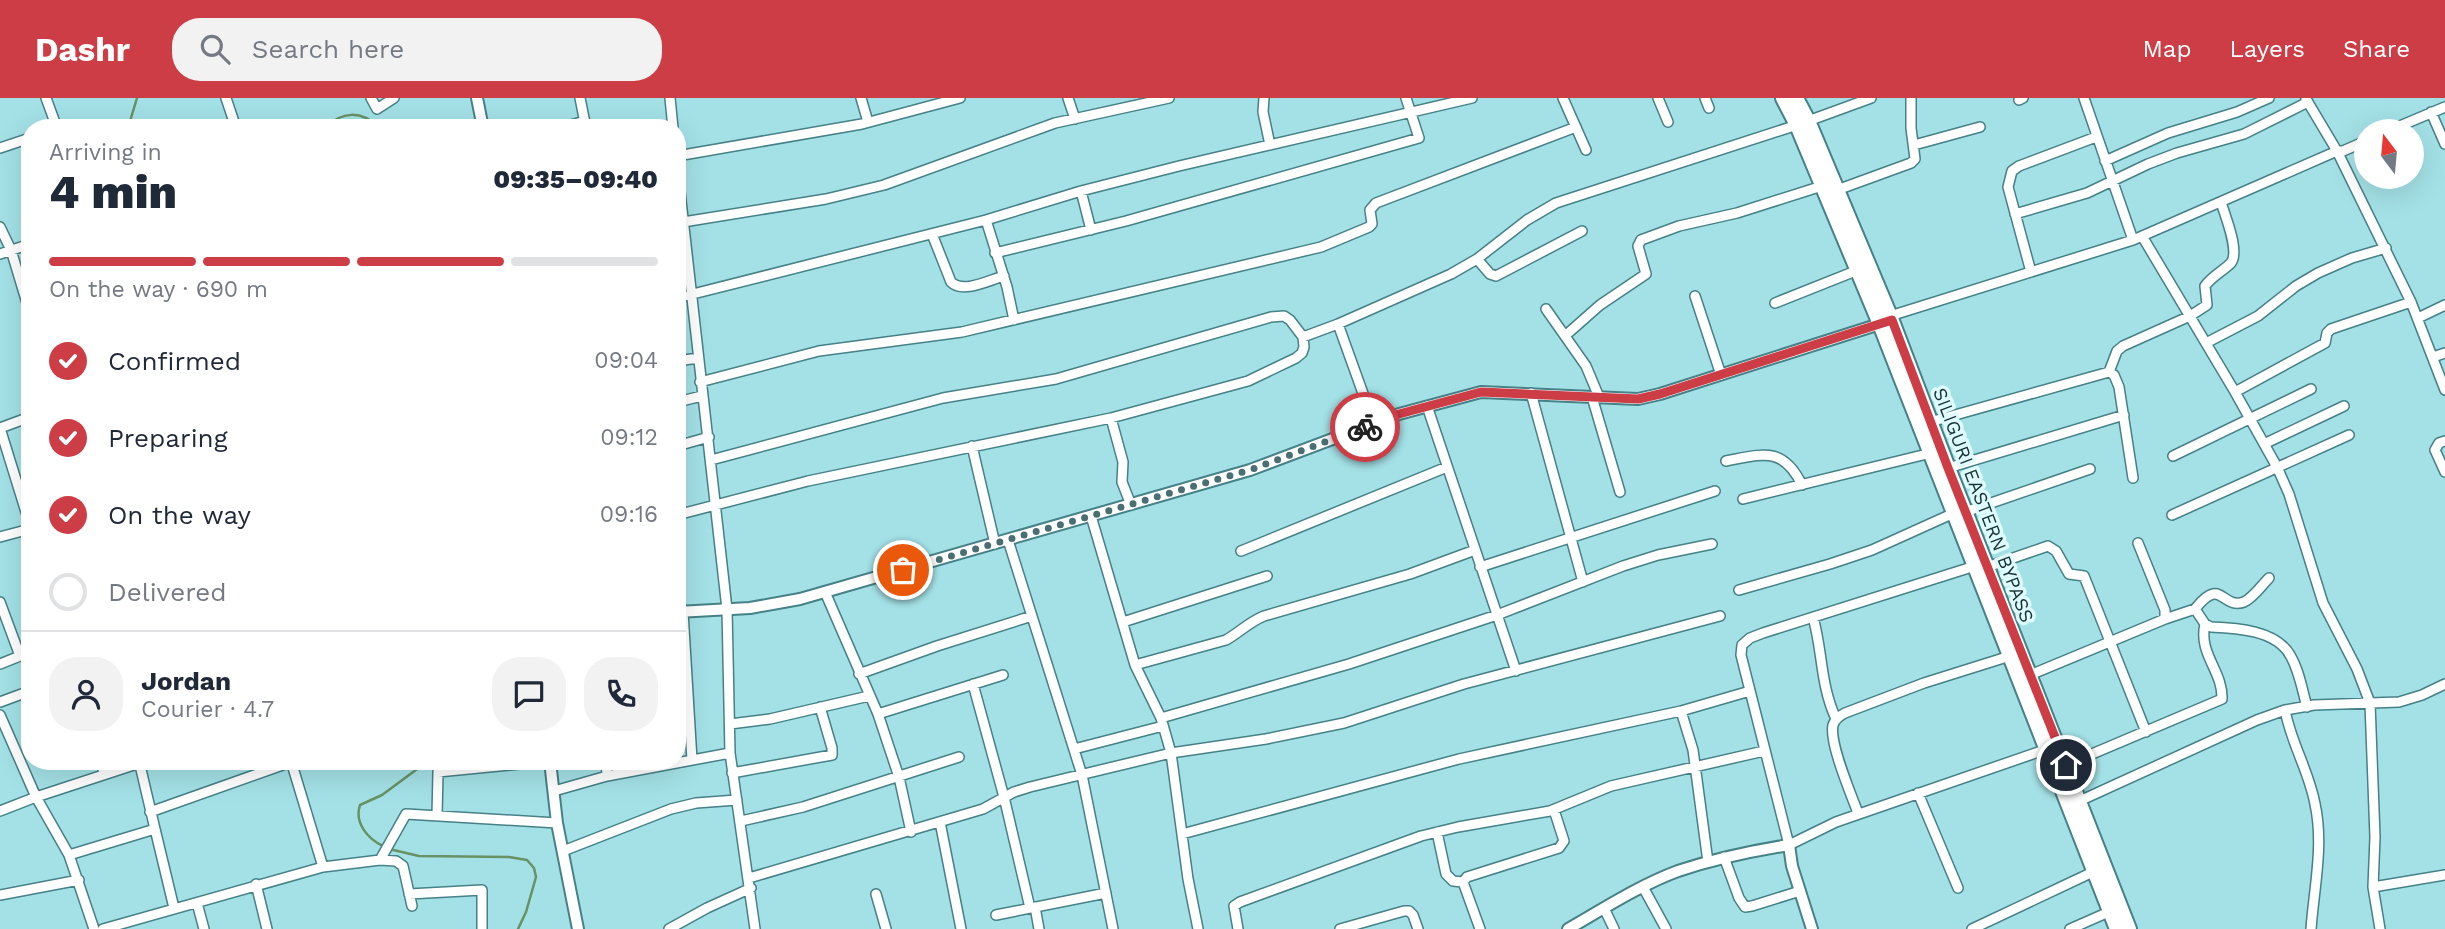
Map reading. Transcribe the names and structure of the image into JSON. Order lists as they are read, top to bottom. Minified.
{"streets":{"main road":["SILIGURI EASTERN BYPASS"]},"north":"top","page":{"header":"Dashr","search":"Search here","nav":["Map","Layers","Share"],"heading":["4 min","Arriving in","09:35–09:40"],"panel":["Jordan","Courier · 4.7"],"bar":"On the way · 690 m","list":[["Confirmed","09:04"],["Preparing","09:12"],["On the way","09:16"],"Delivered"]}}
